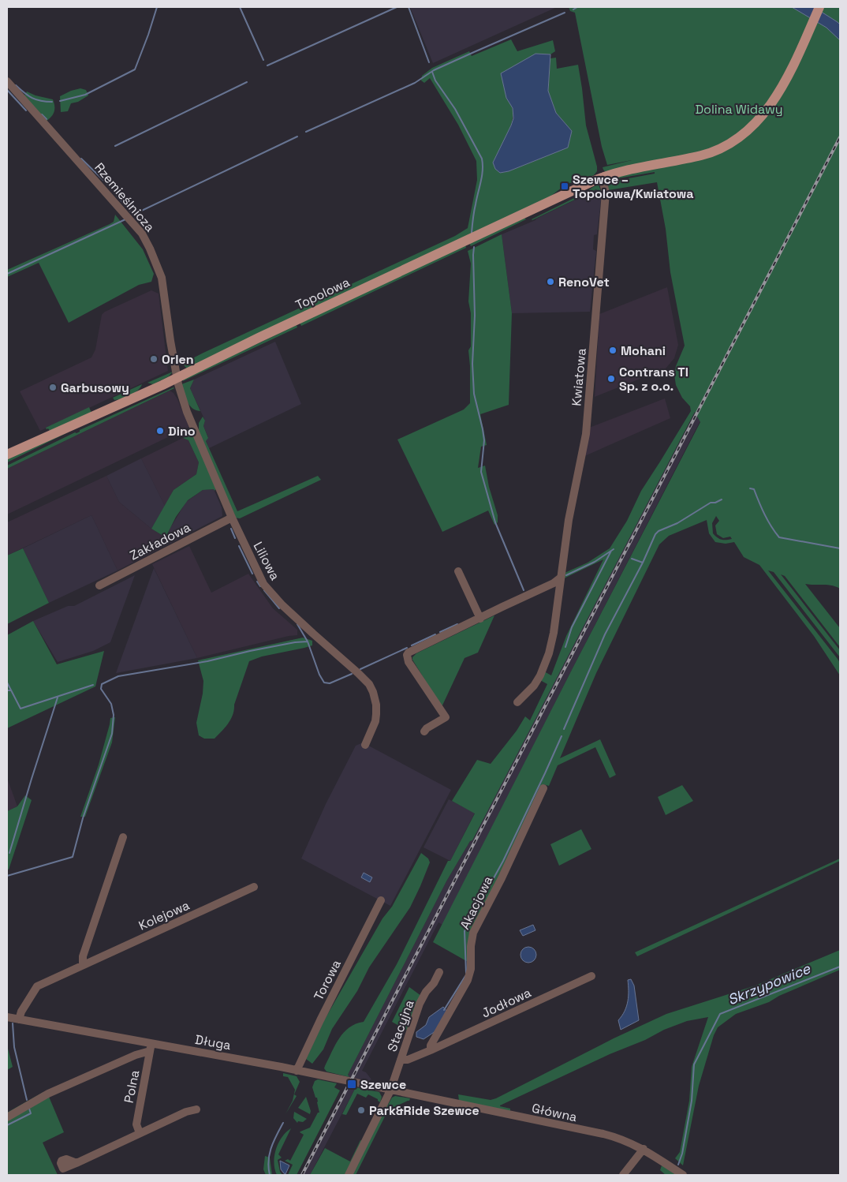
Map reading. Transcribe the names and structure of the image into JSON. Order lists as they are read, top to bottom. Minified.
{"streets":{"main road":["Topolowa"],"street":["Rzemieślnicza","Kwiatowa","Zakładowa","Liliowa","Akacjowa","Kolejowa","Torowa","Jodłowa","Stacyjna","Długa","Polna","Główna"]},"crossings":[["Rzemieślnicza","Topolowa"],["Rzemieślnicza","Liliowa"],["Topolowa","Kwiatowa"],["Topolowa","Liliowa"],["Zakładowa","Liliowa"],["Akacjowa","Jodłowa"],["Kolejowa","Długa"],["Torowa","Długa"],["Jodłowa","Stacyjna"],["Stacyjna","Długa"],["Długa","Polna"],["Długa","Główna"]],"water":["Skrzypowice"],"parks":["Dolina Widawy"],"places":{"transit":["Szewce – Topolowa/Kwiatowa","Szewce"],"other":["RenoVet","Mohani","Orlen","Contrans TI Sp. z o.o.","Garbusowy","Dino","Park&Ride Szewce"]}}
